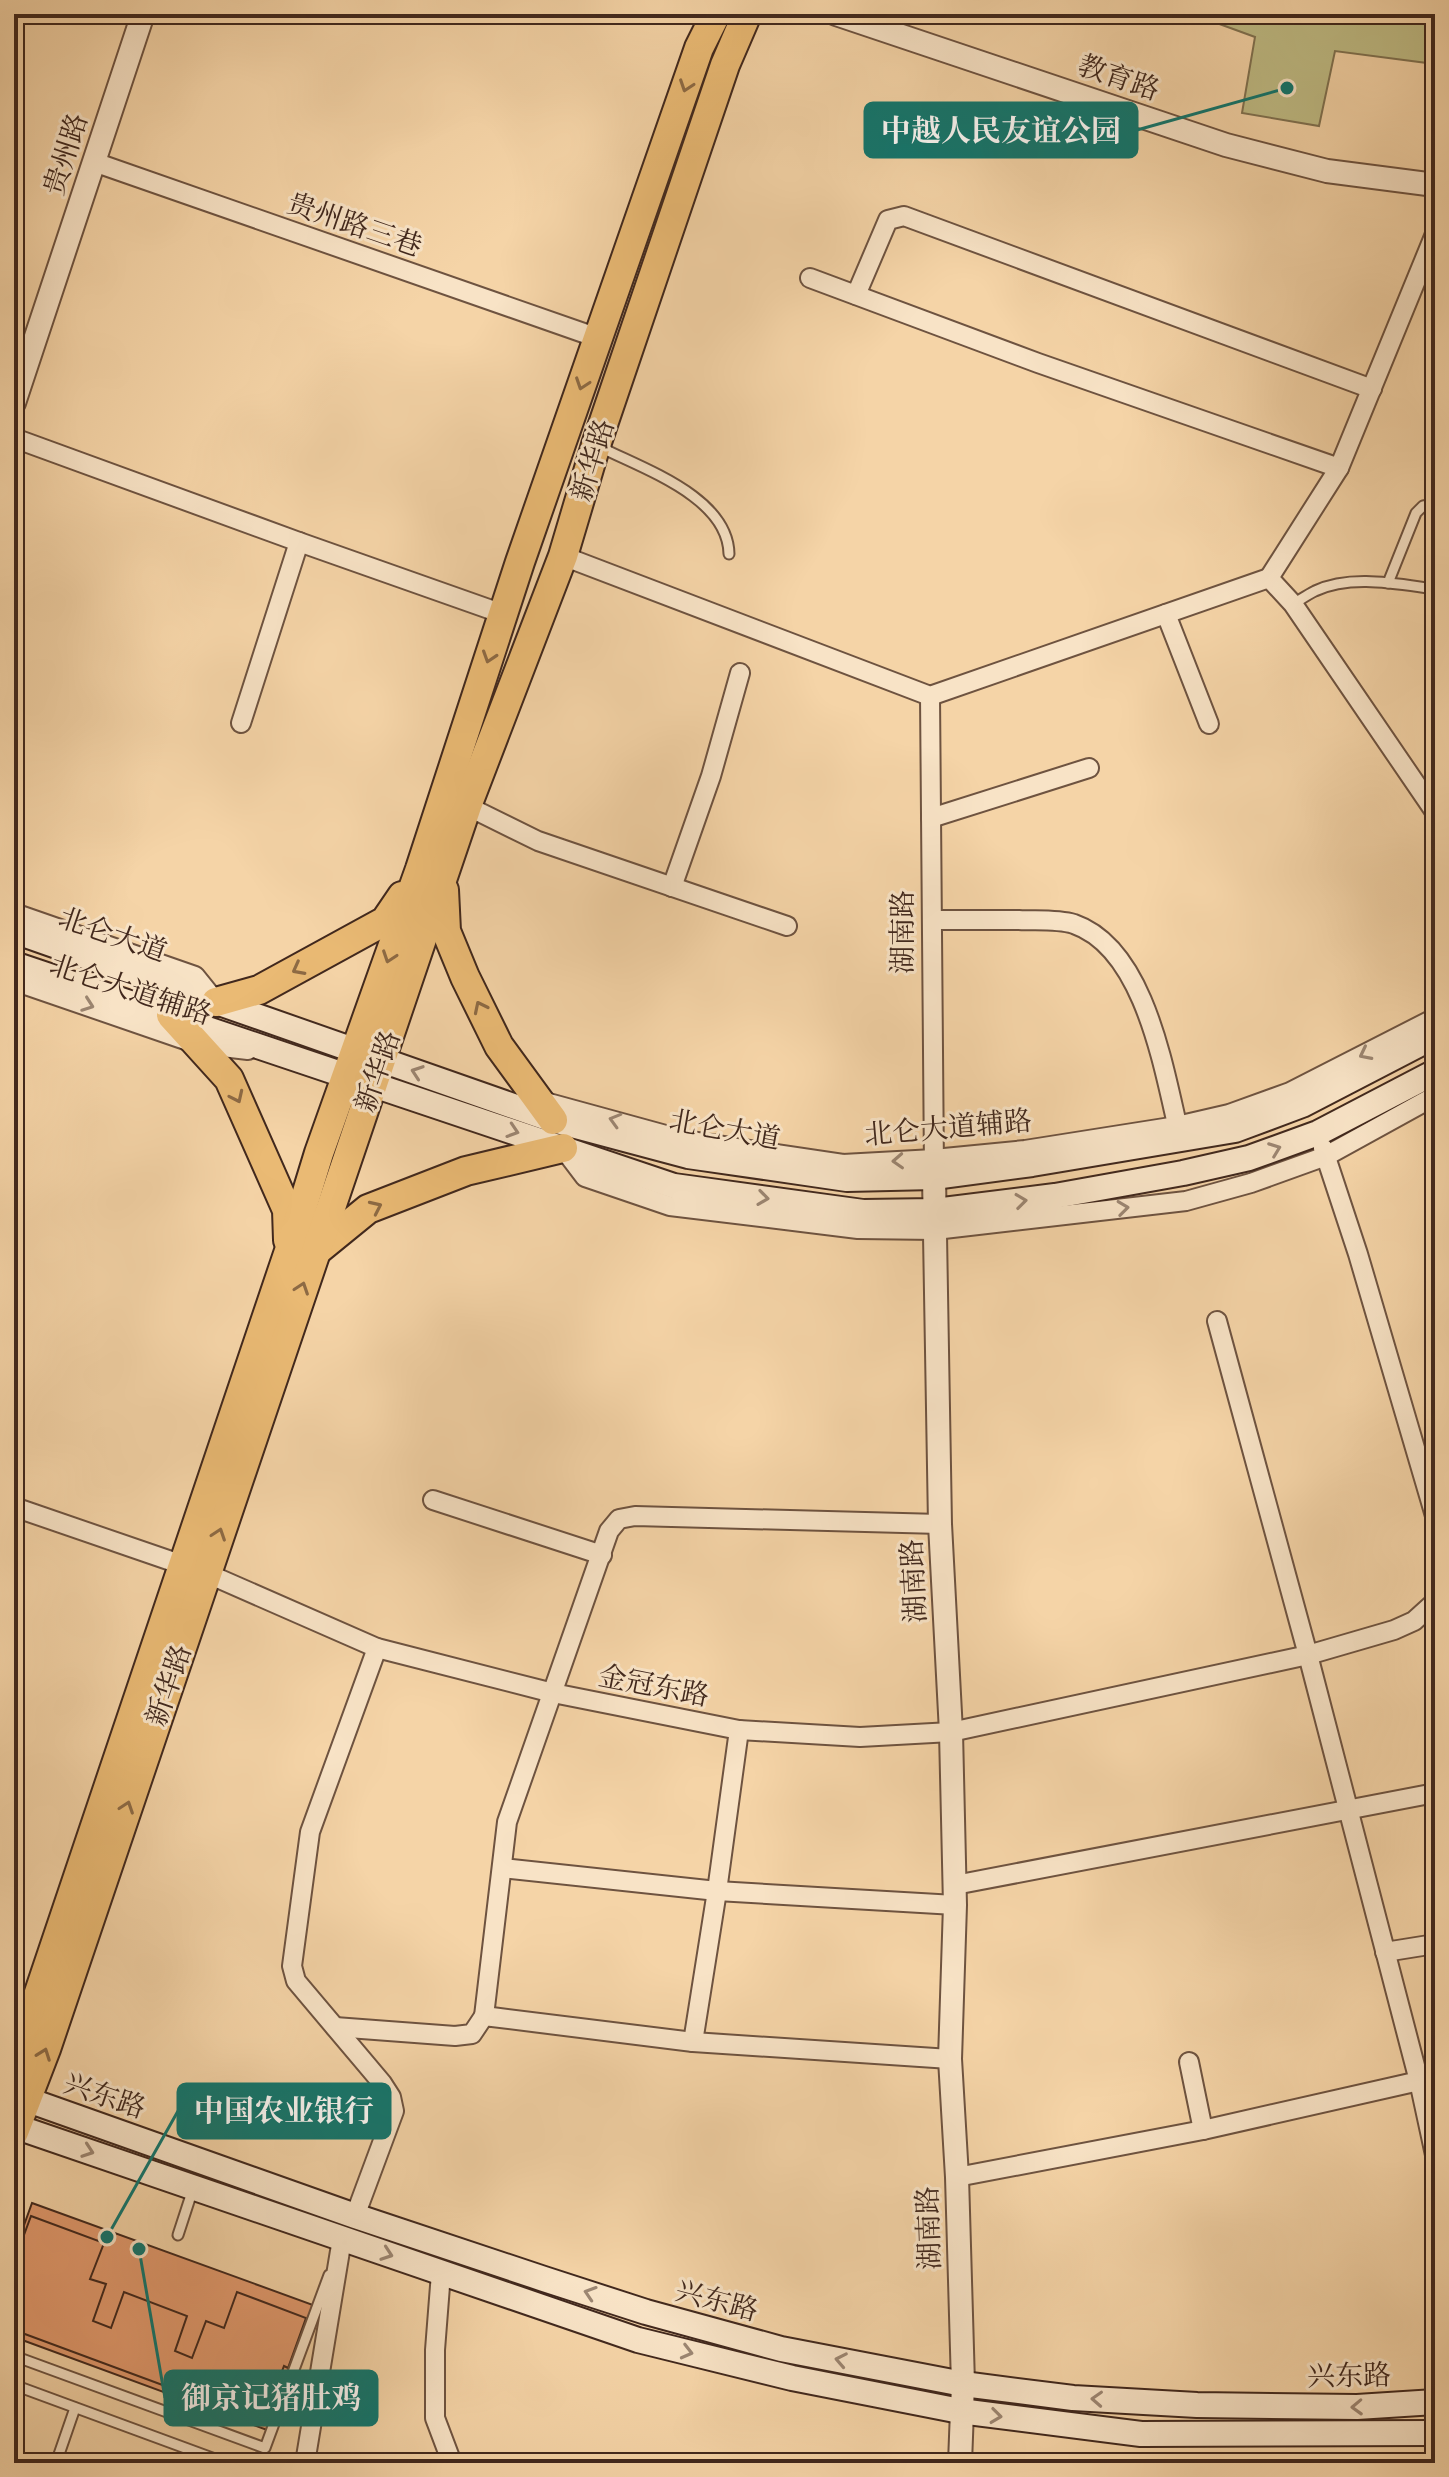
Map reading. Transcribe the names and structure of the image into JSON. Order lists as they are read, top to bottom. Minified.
{"streets":{"main road":["新华路","北仑大道","兴东路"],"street":["教育路","贵州路","贵州路三巷","湖南路","北仑大道辅路","金冠东路"]},"crossings":[["贵州路","贵州路三巷"],["贵州路三巷","新华路"],["新华路","北仑大道"],["新华路","金冠东路"],["新华路","兴东路"],["湖南路","北仑大道"],["湖南路","金冠东路"],["湖南路","兴东路"],["北仑大道","北仑大道辅路"]],"places":["中越人民友谊公园","中国农业银行","御京记猪肚鸡"]}
